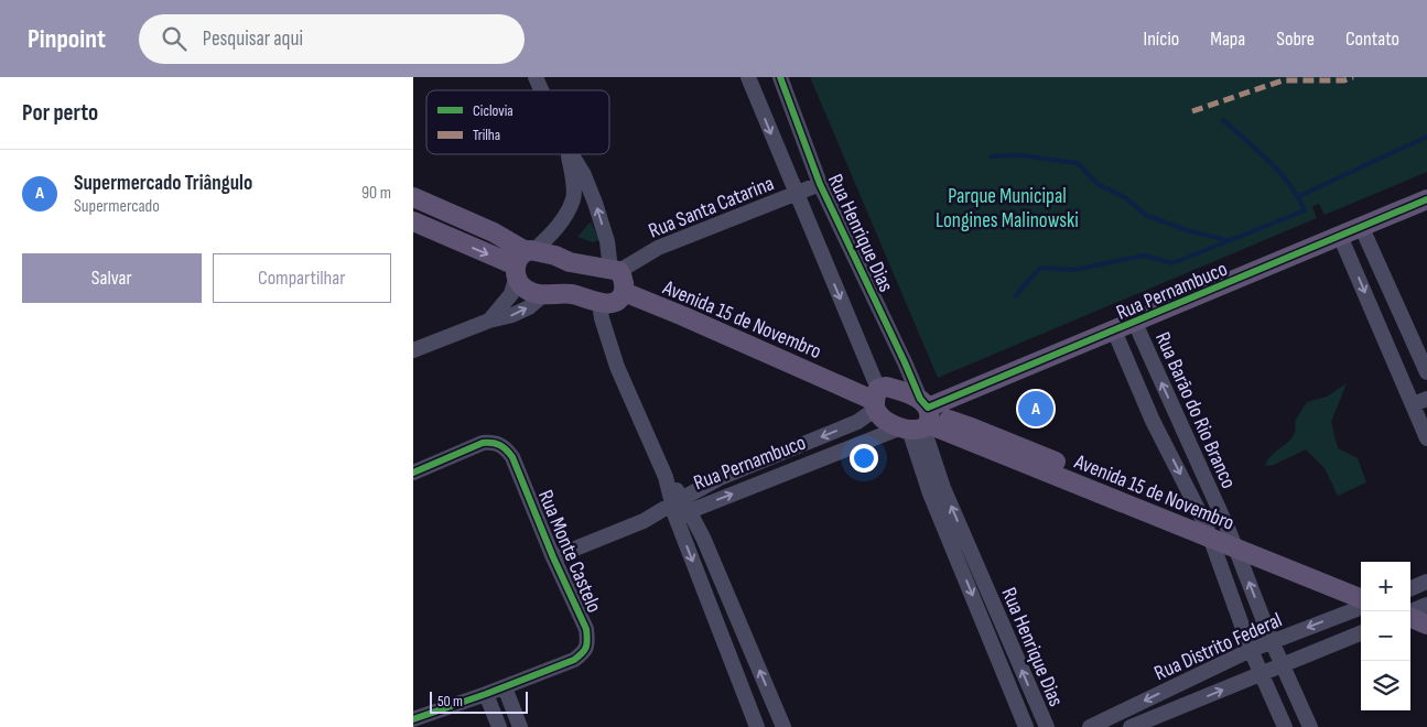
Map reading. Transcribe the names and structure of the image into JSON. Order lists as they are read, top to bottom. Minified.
{"streets":{"main road":["Rua Pernambuco","Avenida 15 de Novembro"],"street":["Rua Santa Catarina","Rua Henrique Dias","Rua Barão do Rio Branco","Rua Monte Castelo","Rua Distrito Federal"]},"crossings":[["Rua Santa Catarina","Rua Henrique Dias"],["Rua Henrique Dias","Rua Pernambuco"],["Rua Henrique Dias","Avenida 15 de Novembro"],["Rua Pernambuco","Avenida 15 de Novembro"],["Rua Pernambuco","Rua Barão do Rio Branco"],["Rua Pernambuco","Rua Monte Castelo"],["Avenida 15 de Novembro","Rua Barão do Rio Branco"],["Rua Barão do Rio Branco","Rua Distrito Federal"]],"parks":["Parque Municipal Longines Malinowski"],"legend":["Ciclovia","Trilha"],"scale_bar":"50 m","page":{"header":"Pinpoint","search":"Pesquisar aqui","nav":["Início","Mapa","Sobre","Contato"],"heading":"Por perto","list":[{"mark":"A","name":"Supermercado Triângulo","note":"Supermercado","value":"90 m"}],"buttons":["Salvar","Compartilhar"],"pins":"A","map_buttons":["+","−"],"scale":"50 m"}}
